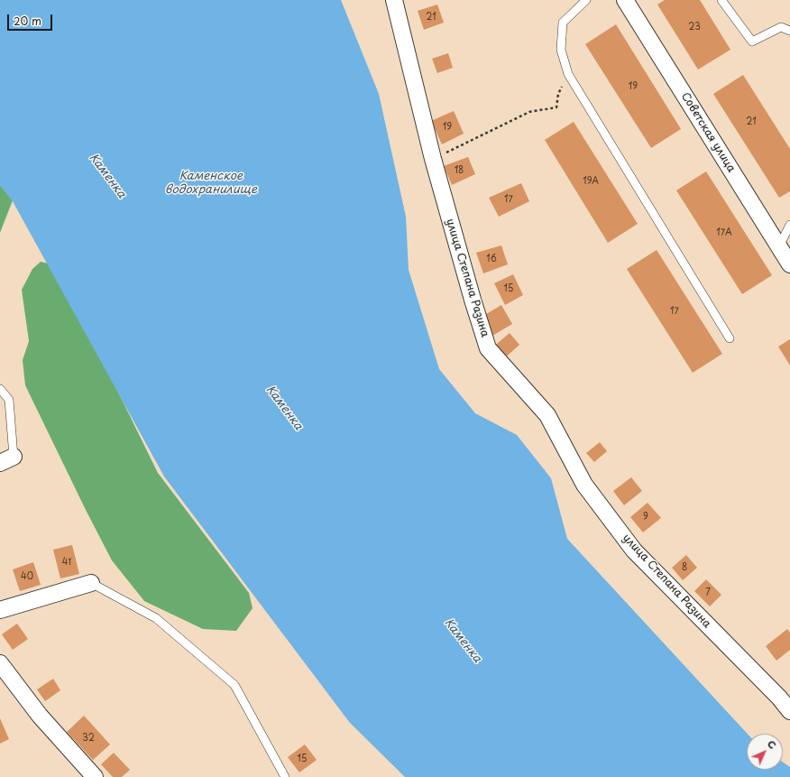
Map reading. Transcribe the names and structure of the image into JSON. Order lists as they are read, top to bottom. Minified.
{"streets":{"street":["Советская улица","улица Степана Разина"]},"water":["Каменка","Каменское водохранилище"],"house_numbers":["21","23","19","21","19","18","19А","17","17А","16","15","17","9","41","8","40","7","32","15"],"scale_bar":"20 m","north":"top right"}
